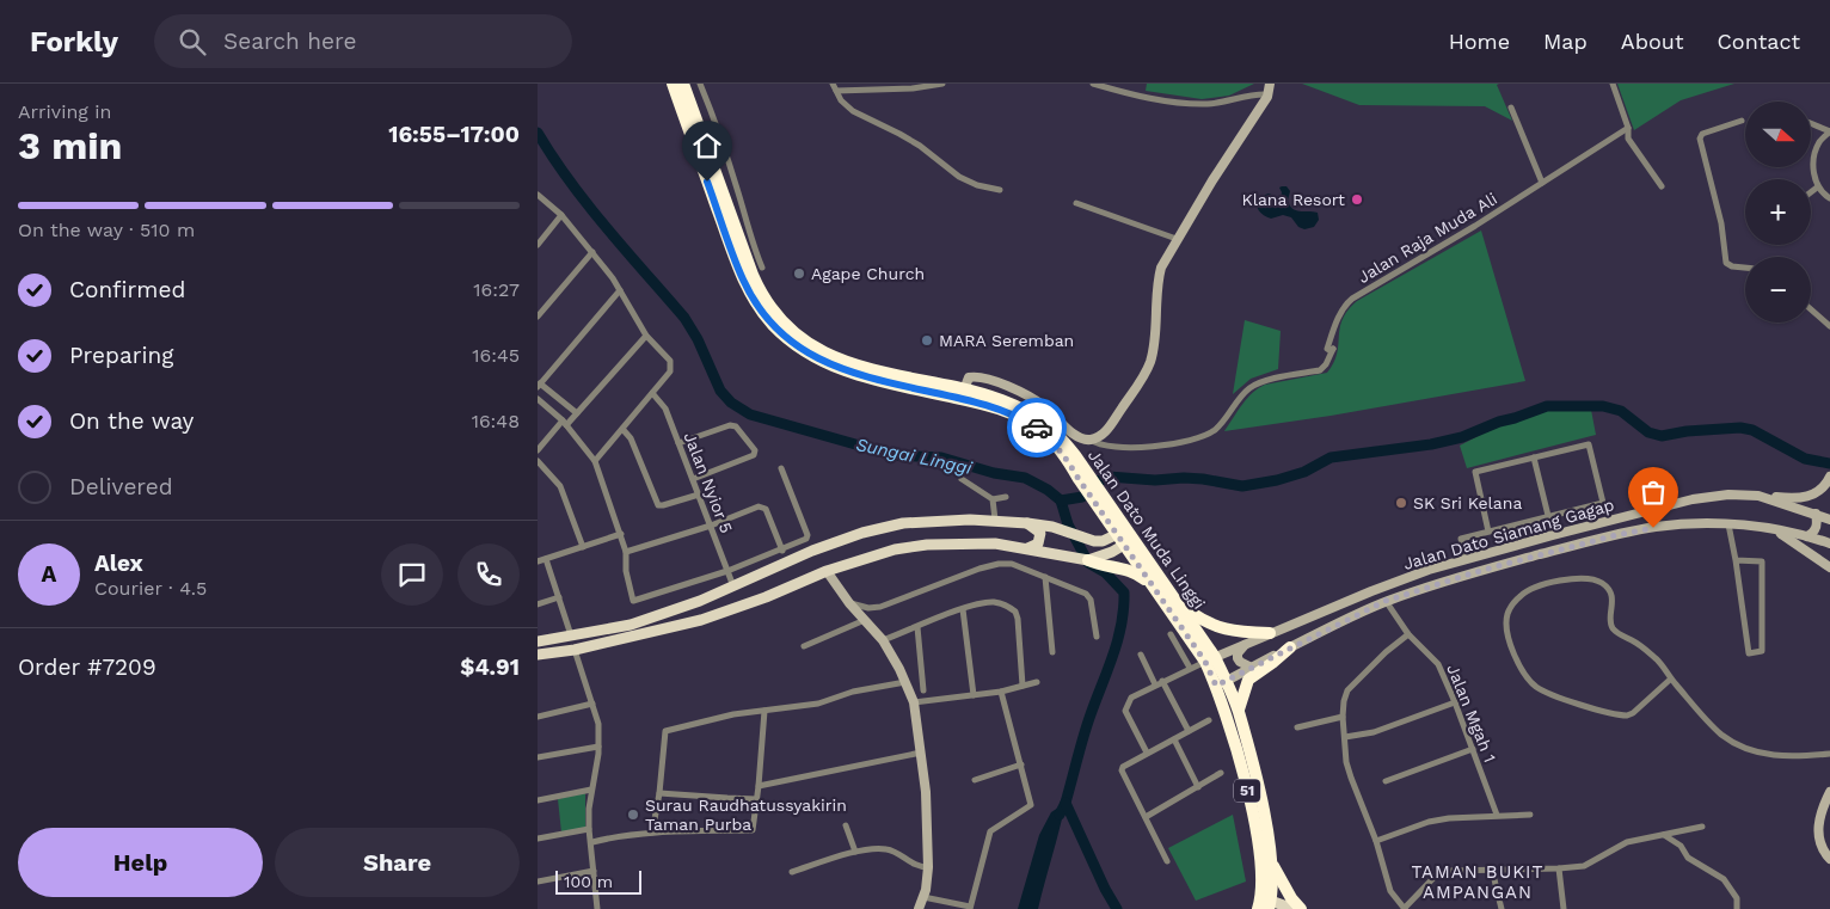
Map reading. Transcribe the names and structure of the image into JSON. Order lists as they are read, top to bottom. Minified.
{"streets":{"highway":["Jalan Dato Muda Linggi","51"],"main road":["Jalan Dato Siamang Gagap"],"street":["Jalan Raja Muda Ali","Jalan Nyior 5","Jalan Mgah 1"]},"crossings":[["Jalan Dato Muda Linggi","Jalan Dato Siamang Gagap"],["Jalan Dato Siamang Gagap","Jalan Mgah 1"]],"districts":["TAMAN BUKIT AMPANGAN"],"water":["Sungai Linggi"],"places":["Klana Resort","Agape Church","MARA Seremban","SK Sri Kelana","Surau Raudhatussyakirin Taman Purba"],"scale_bar":"100 m","north":"right","page":{"header":"Forkly","search":"Search here","nav":["Home","Map","About","Contact"],"heading":["3 min","Arriving in","16:55–17:00"],"panel":["Alex","Courier · 4.5","Order #7209","$4.91"],"map_buttons":["+","−"],"bar":"On the way · 510 m","list":[["Confirmed","16:27"],["Preparing","16:45"],["On the way","16:48"],"Delivered"],"round":"A","buttons":["Help","Share"],"scale":"100 m"}}
